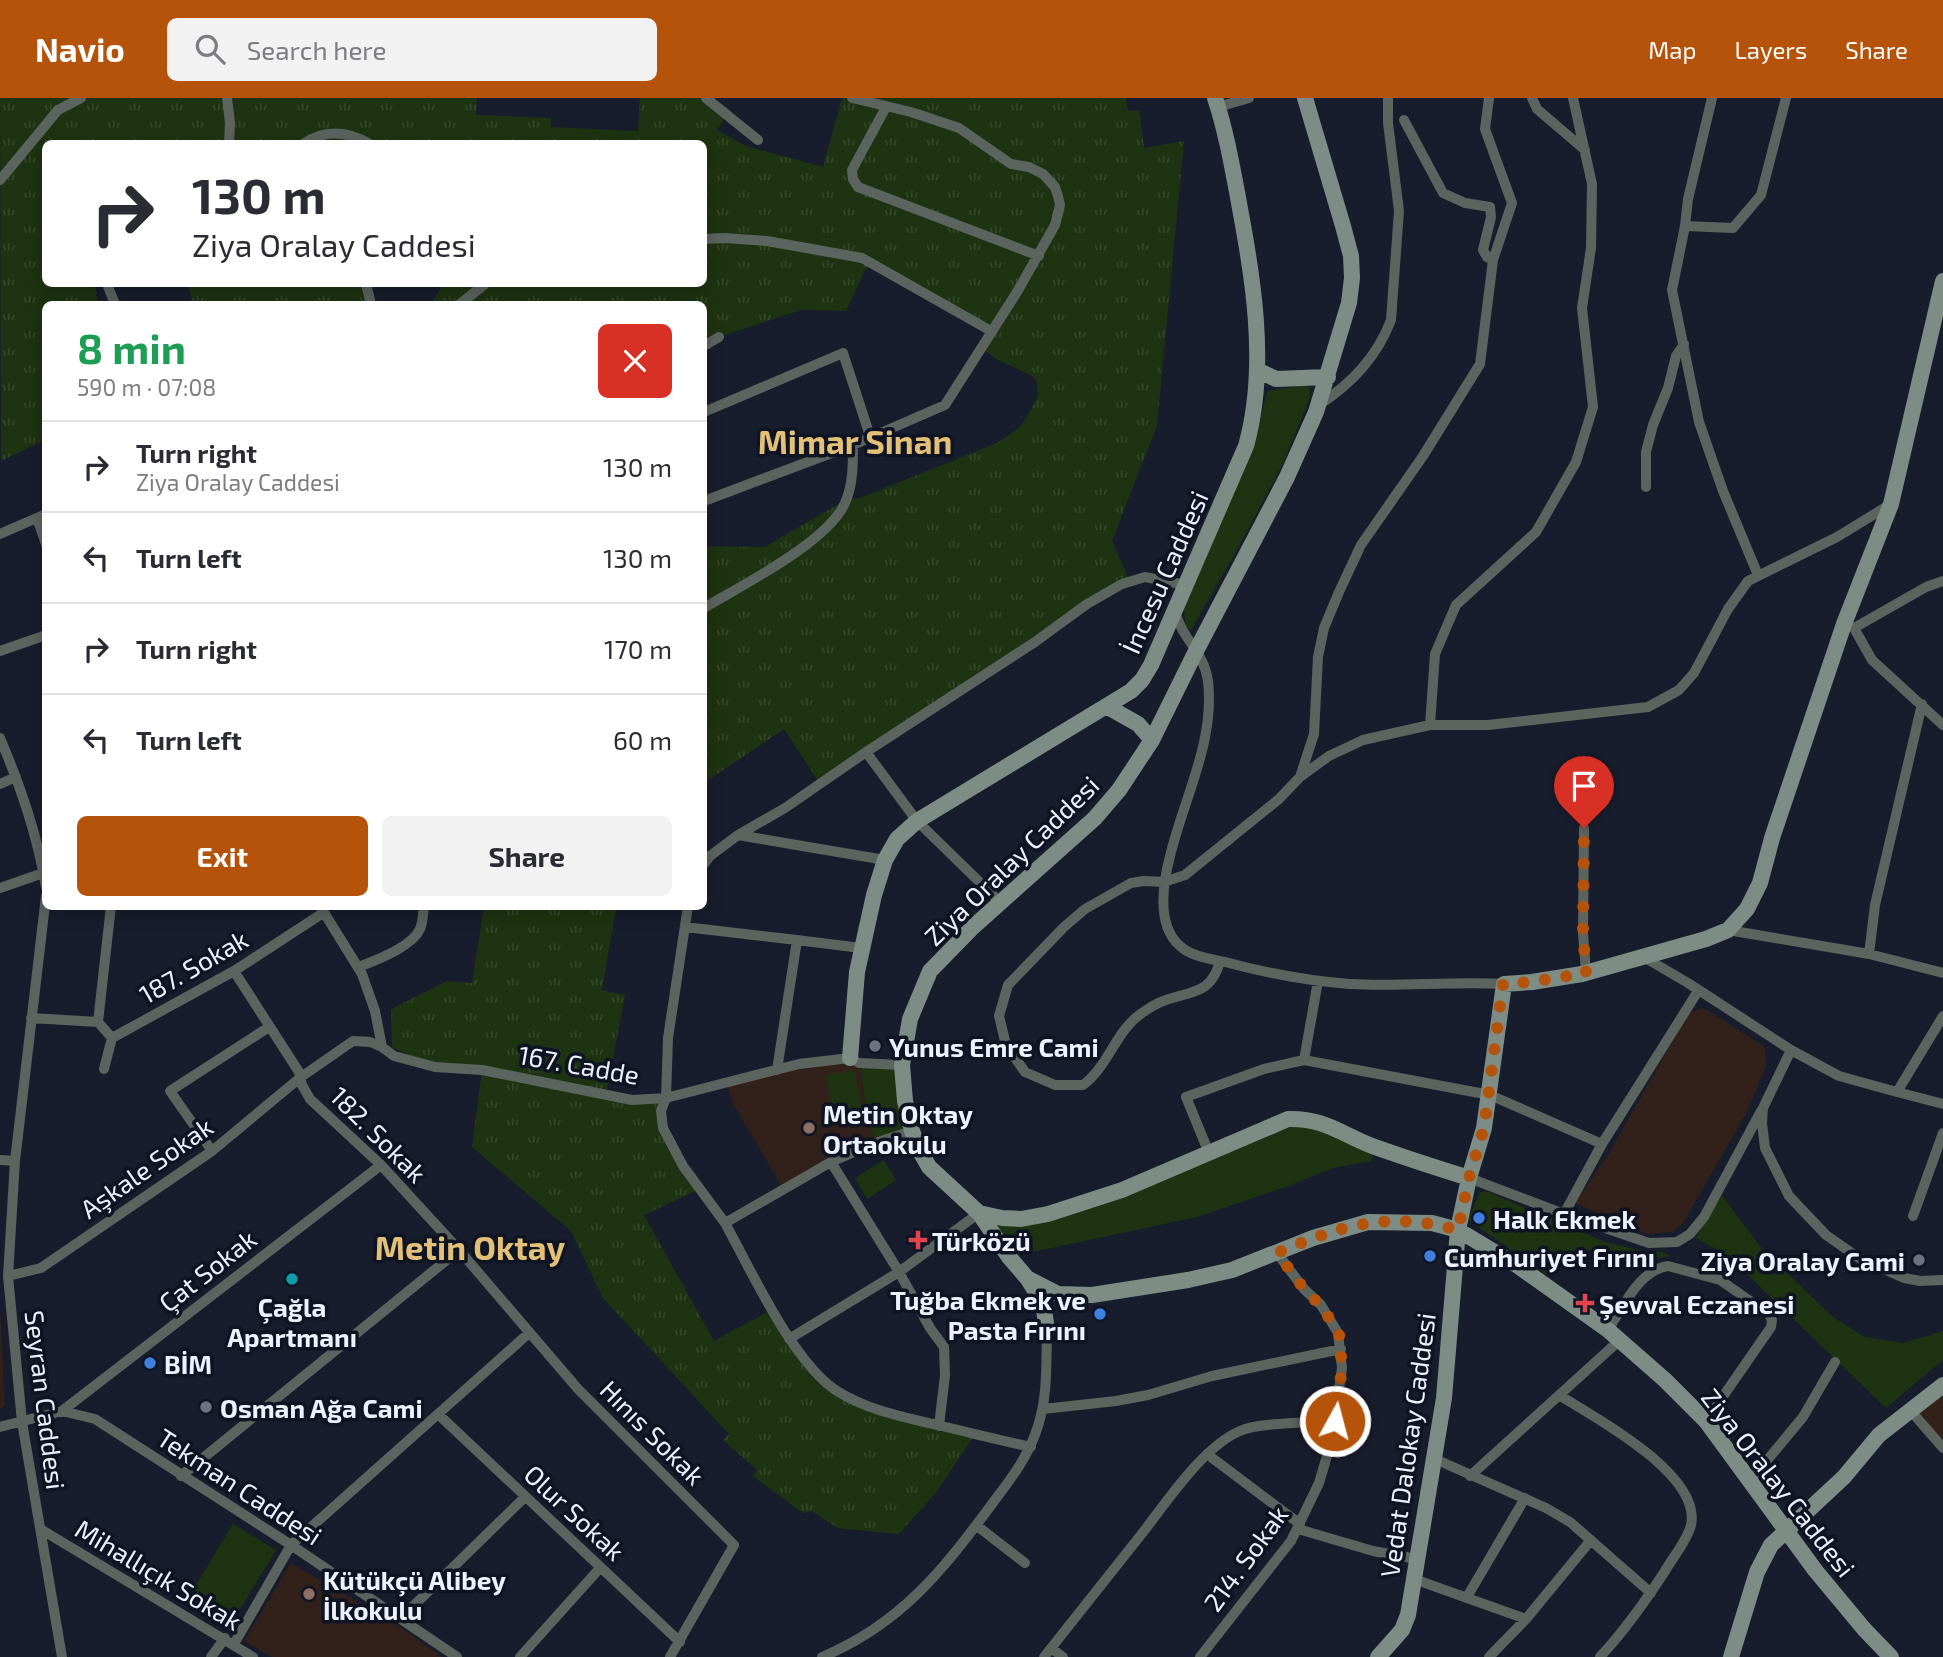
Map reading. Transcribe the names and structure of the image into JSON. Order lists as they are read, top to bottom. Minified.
{"streets":{"main road":["İncesu Caddesi","Ziya Oralay Caddesi","Vedat Dalokay Caddesi"],"street":["187. Sokak","167. Cadde","182. Sokak","Aşkale Sokak","Çat Sokak","Seyran Caddesi","Hınıs Sokak","Tekman Caddesi","Olur Sokak","214. Sokak","Mihallıçık Sokak"]},"crossings":[["İncesu Caddesi","167. Cadde"],["Ziya Oralay Caddesi","167. Cadde"],["Ziya Oralay Caddesi","Vedat Dalokay Caddesi"],["Ziya Oralay Caddesi","214. Sokak"],["187. Sokak","182. Sokak"],["167. Cadde","182. Sokak"],["167. Cadde","Aşkale Sokak"],["182. Sokak","Aşkale Sokak"],["182. Sokak","Çat Sokak"],["182. Sokak","Hınıs Sokak"],["Aşkale Sokak","Seyran Caddesi"],["Çat Sokak","Tekman Caddesi"],["Seyran Caddesi","Tekman Caddesi"],["Seyran Caddesi","Mihallıçık Sokak"],["Hınıs Sokak","Olur Sokak"]],"districts":["Mimar Sinan","Metin Oktay"],"places":{"other":["Yunus Emre Cami","Metin Oktay Ortaokulu","Halk Ekmek","Cumhuriyet Fırını","Ziya Oralay Cami","Çağla Apartmanı","Tuğba Ekmek ve Pasta Fırını","BİM","Osman Ağa Cami","Kütükçü Alibey İlkokulu"],"health":["Türközü","Şevval Eczanesi"]},"page":{"header":"Navio","search":"Search here","nav":["Map","Layers","Share"],"turn":["130 m","Ziya Oralay Caddesi"],"heading":["8 min","590 m · 07:08"],"list":[{"name":"Turn right","note":"Ziya Oralay Caddesi","value":"130 m"},{"name":"Turn left","value":"130 m"},{"name":"Turn right","value":"170 m"},{"name":"Turn left","value":"60 m"}],"buttons":["Exit","Share"]}}
